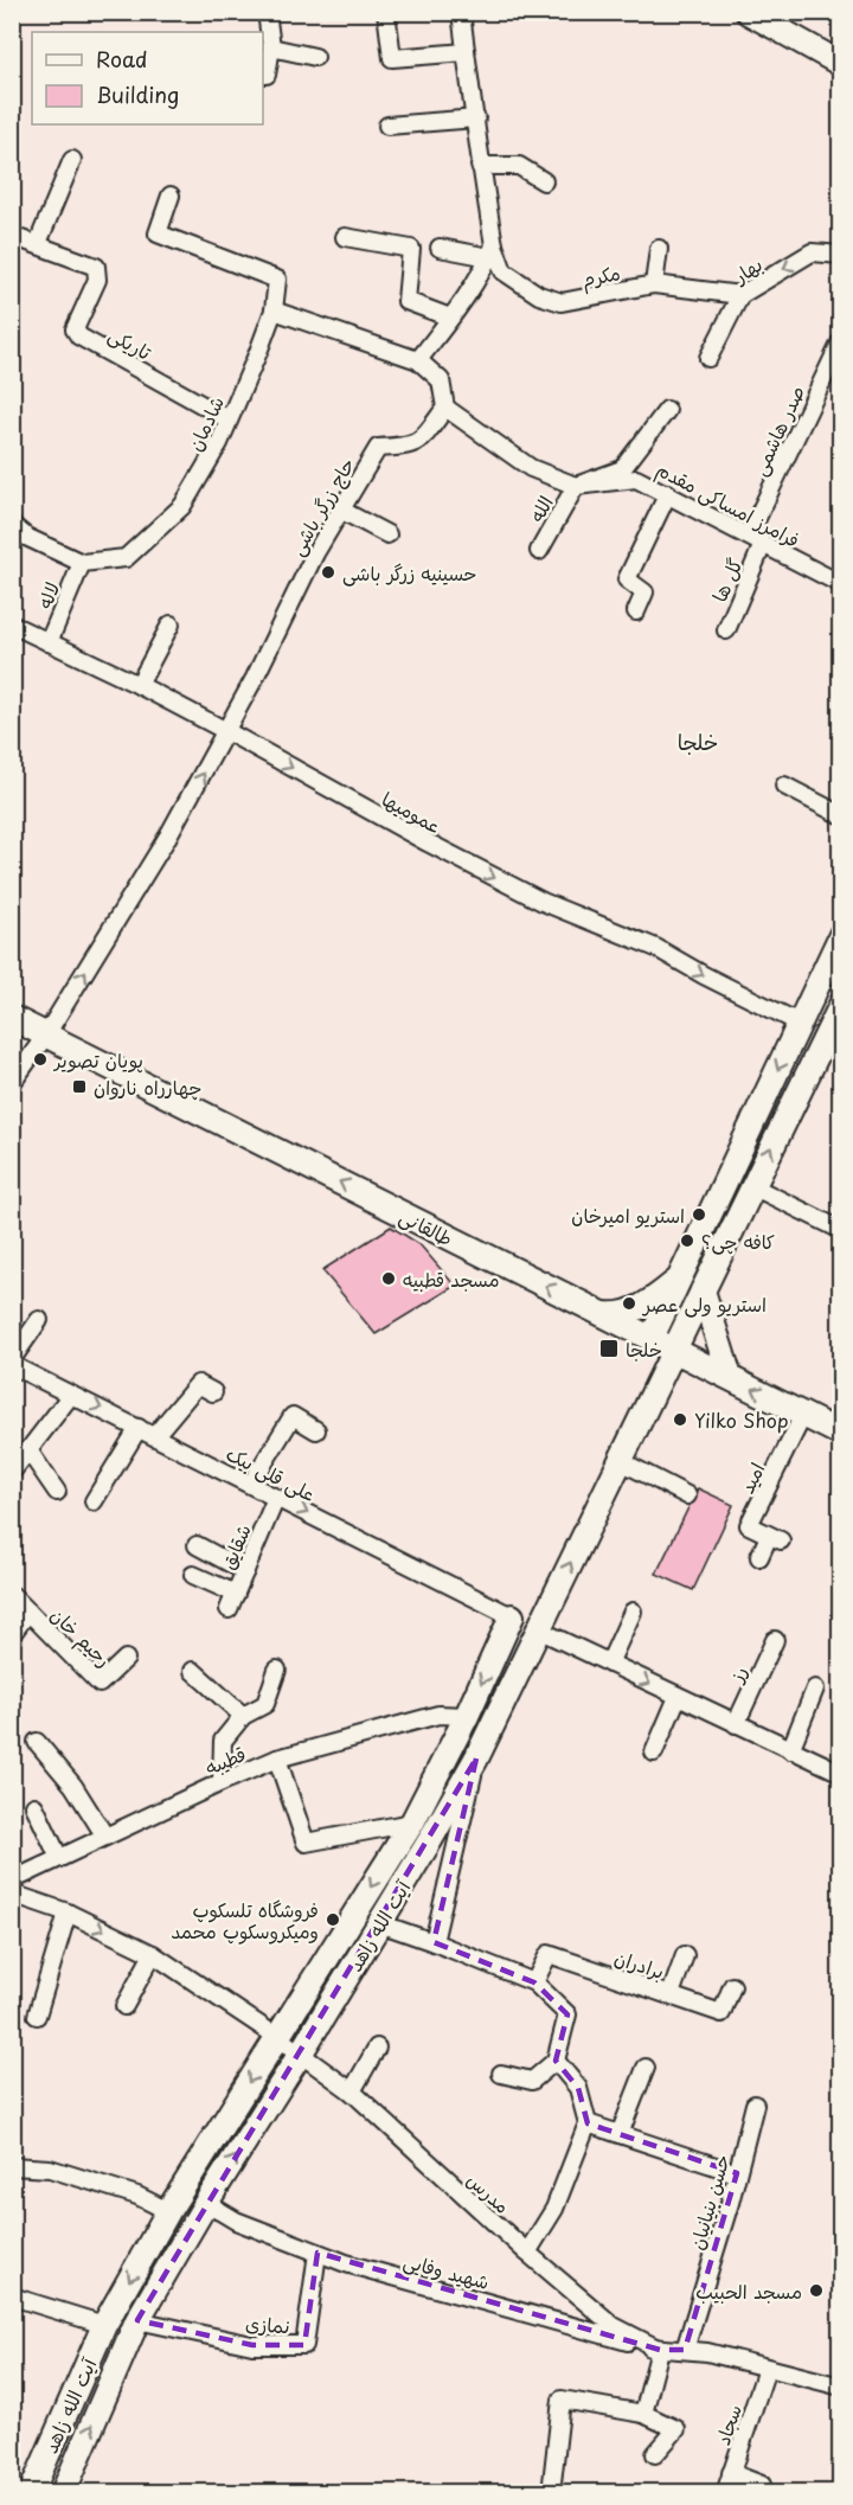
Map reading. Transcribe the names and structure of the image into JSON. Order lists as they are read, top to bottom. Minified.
{"streets":{"main road":["طالقانی","آیت الله زاهد"],"street":["بهار","مکرم","تاریکی","شادمان","صدر هاشمی","فرامرز امساکی مقدم","حاج زرگر باشی","الله","گل ها","لاله","عمومیها","علی قلی بیک","امید","شقایق","رحیم خان","رز","قطیبه","برادران","مدرس","حسن بنیانیان","شهید وفایی","نمازی","سجاد"]},"crossings":[["بهار","مکرم"],["تاریکی","شادمان"],["شادمان","لاله"],["صدر هاشمی","فرامرز امساکی مقدم"],["فرامرز امساکی مقدم","حاج زرگر باشی"],["فرامرز امساکی مقدم","الله"],["فرامرز امساکی مقدم","گل ها"],["حاج زرگر باشی","عمومیها"],["حاج زرگر باشی","طالقانی"],["لاله","عمومیها"],["طالقانی","امید"],["طالقانی","آیت الله زاهد"],["علی قلی بیک","شقایق"],["علی قلی بیک","آیت الله زاهد"],["قطیبه","آیت الله زاهد"],["آیت الله زاهد","مدرس"],["آیت الله زاهد","شهید وفایی"],["آیت الله زاهد","نمازی"],["مدرس","شهید وفایی"],["حسن بنیانیان","شهید وفایی"],["شهید وفایی","نمازی"]],"one_way":["بهار","حاج زرگر باشی","عمومیها","طالقانی","علی قلی بیک"],"districts":["خلجا"],"places":{"other":["حسینیه زرگر باشی","پویان تصویر","استریو امیرخان","کافه چی؟","مسجد قطبیه","استریو ولی عصر","Yilko Shop","فروشگاه تلسکوپ ومیکروسکوپ محمد","مسجد الحبیب"],"transit":["چهارراه ناروان","خلجا"]},"legend":["Road","Building"]}
